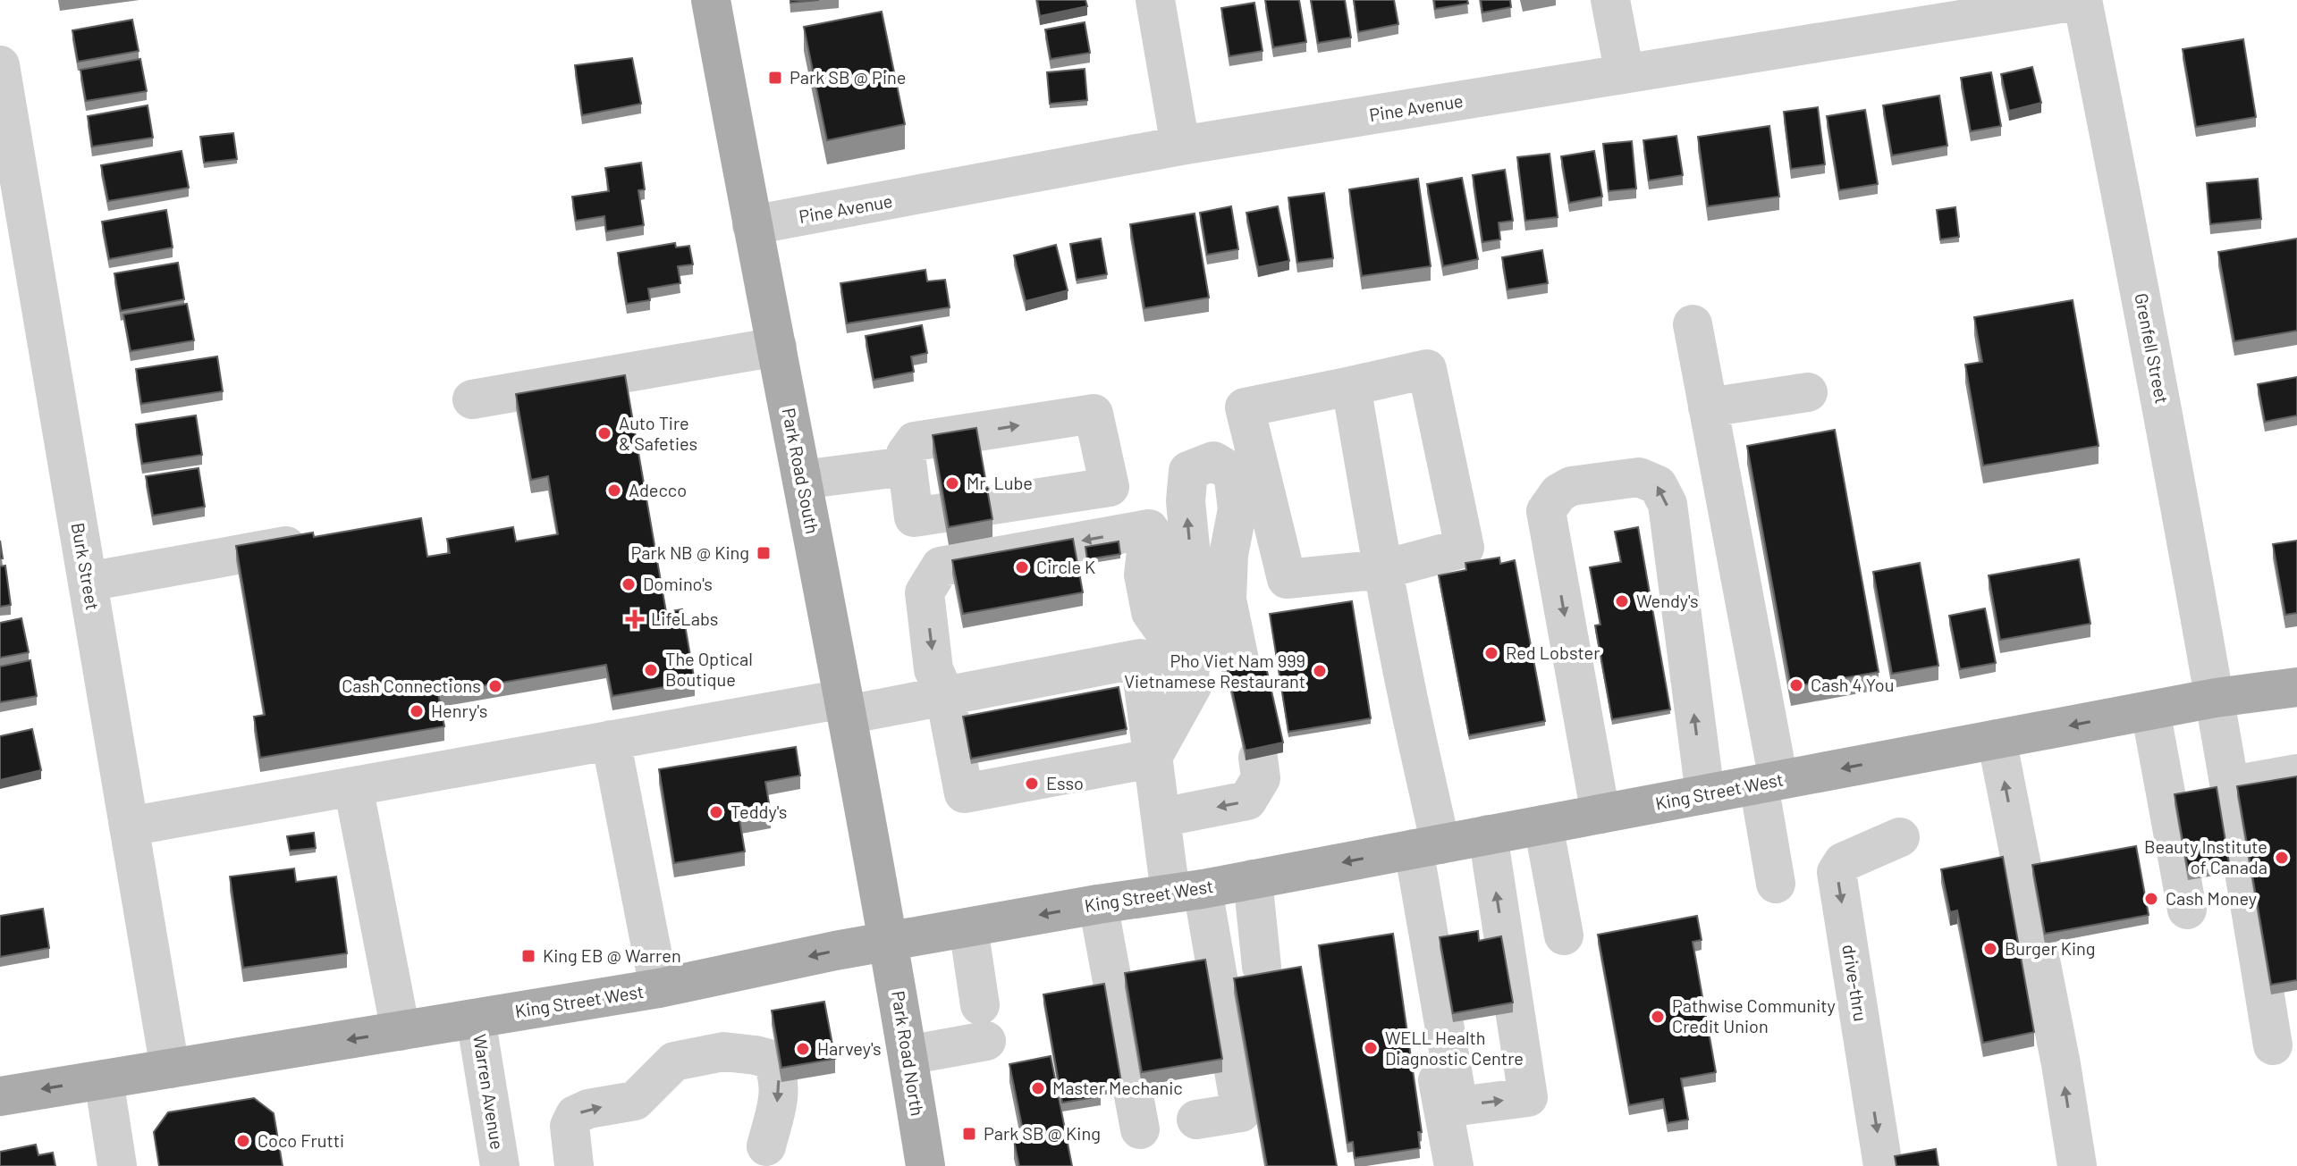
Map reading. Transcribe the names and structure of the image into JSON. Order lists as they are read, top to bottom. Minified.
{"streets":{"main road":["Park Road South","King Street West","Park Road North"],"street":["Pine Avenue","Grenfell Street","Burk Street","drive-thru","Warren Avenue"]},"crossings":[["Pine Avenue","Grenfell Street"],["Pine Avenue","Park Road South"],["Grenfell Street","King Street West"],["Park Road South","King Street West"],["Park Road South","Park Road North"],["Burk Street","King Street West"],["King Street West","Park Road North"],["King Street West","Warren Avenue"]],"one_way":["King Street West"],"places":{"transit":["Park SB @ Pine","Park NB @ King","King EB @ Warren","Park SB @ King"],"other":["Auto Tire & Safeties","Mr. Lube","Adecco","Circle K","Domino's","Wendy's","Red Lobster","The Optical Boutique","Pho Viet Nam 999 Vietnamese Restaurant","Cash 4 You","Cash Connections","Henry's","Esso","Teddy's","Beauty Institute of Canada","Cash Money","Burger King","Pathwise Community Credit Union","WELL Health Diagnostic Centre","Harvey's","Master Mechanic","Coco Frutti"],"health":["LifeLabs"]}}
